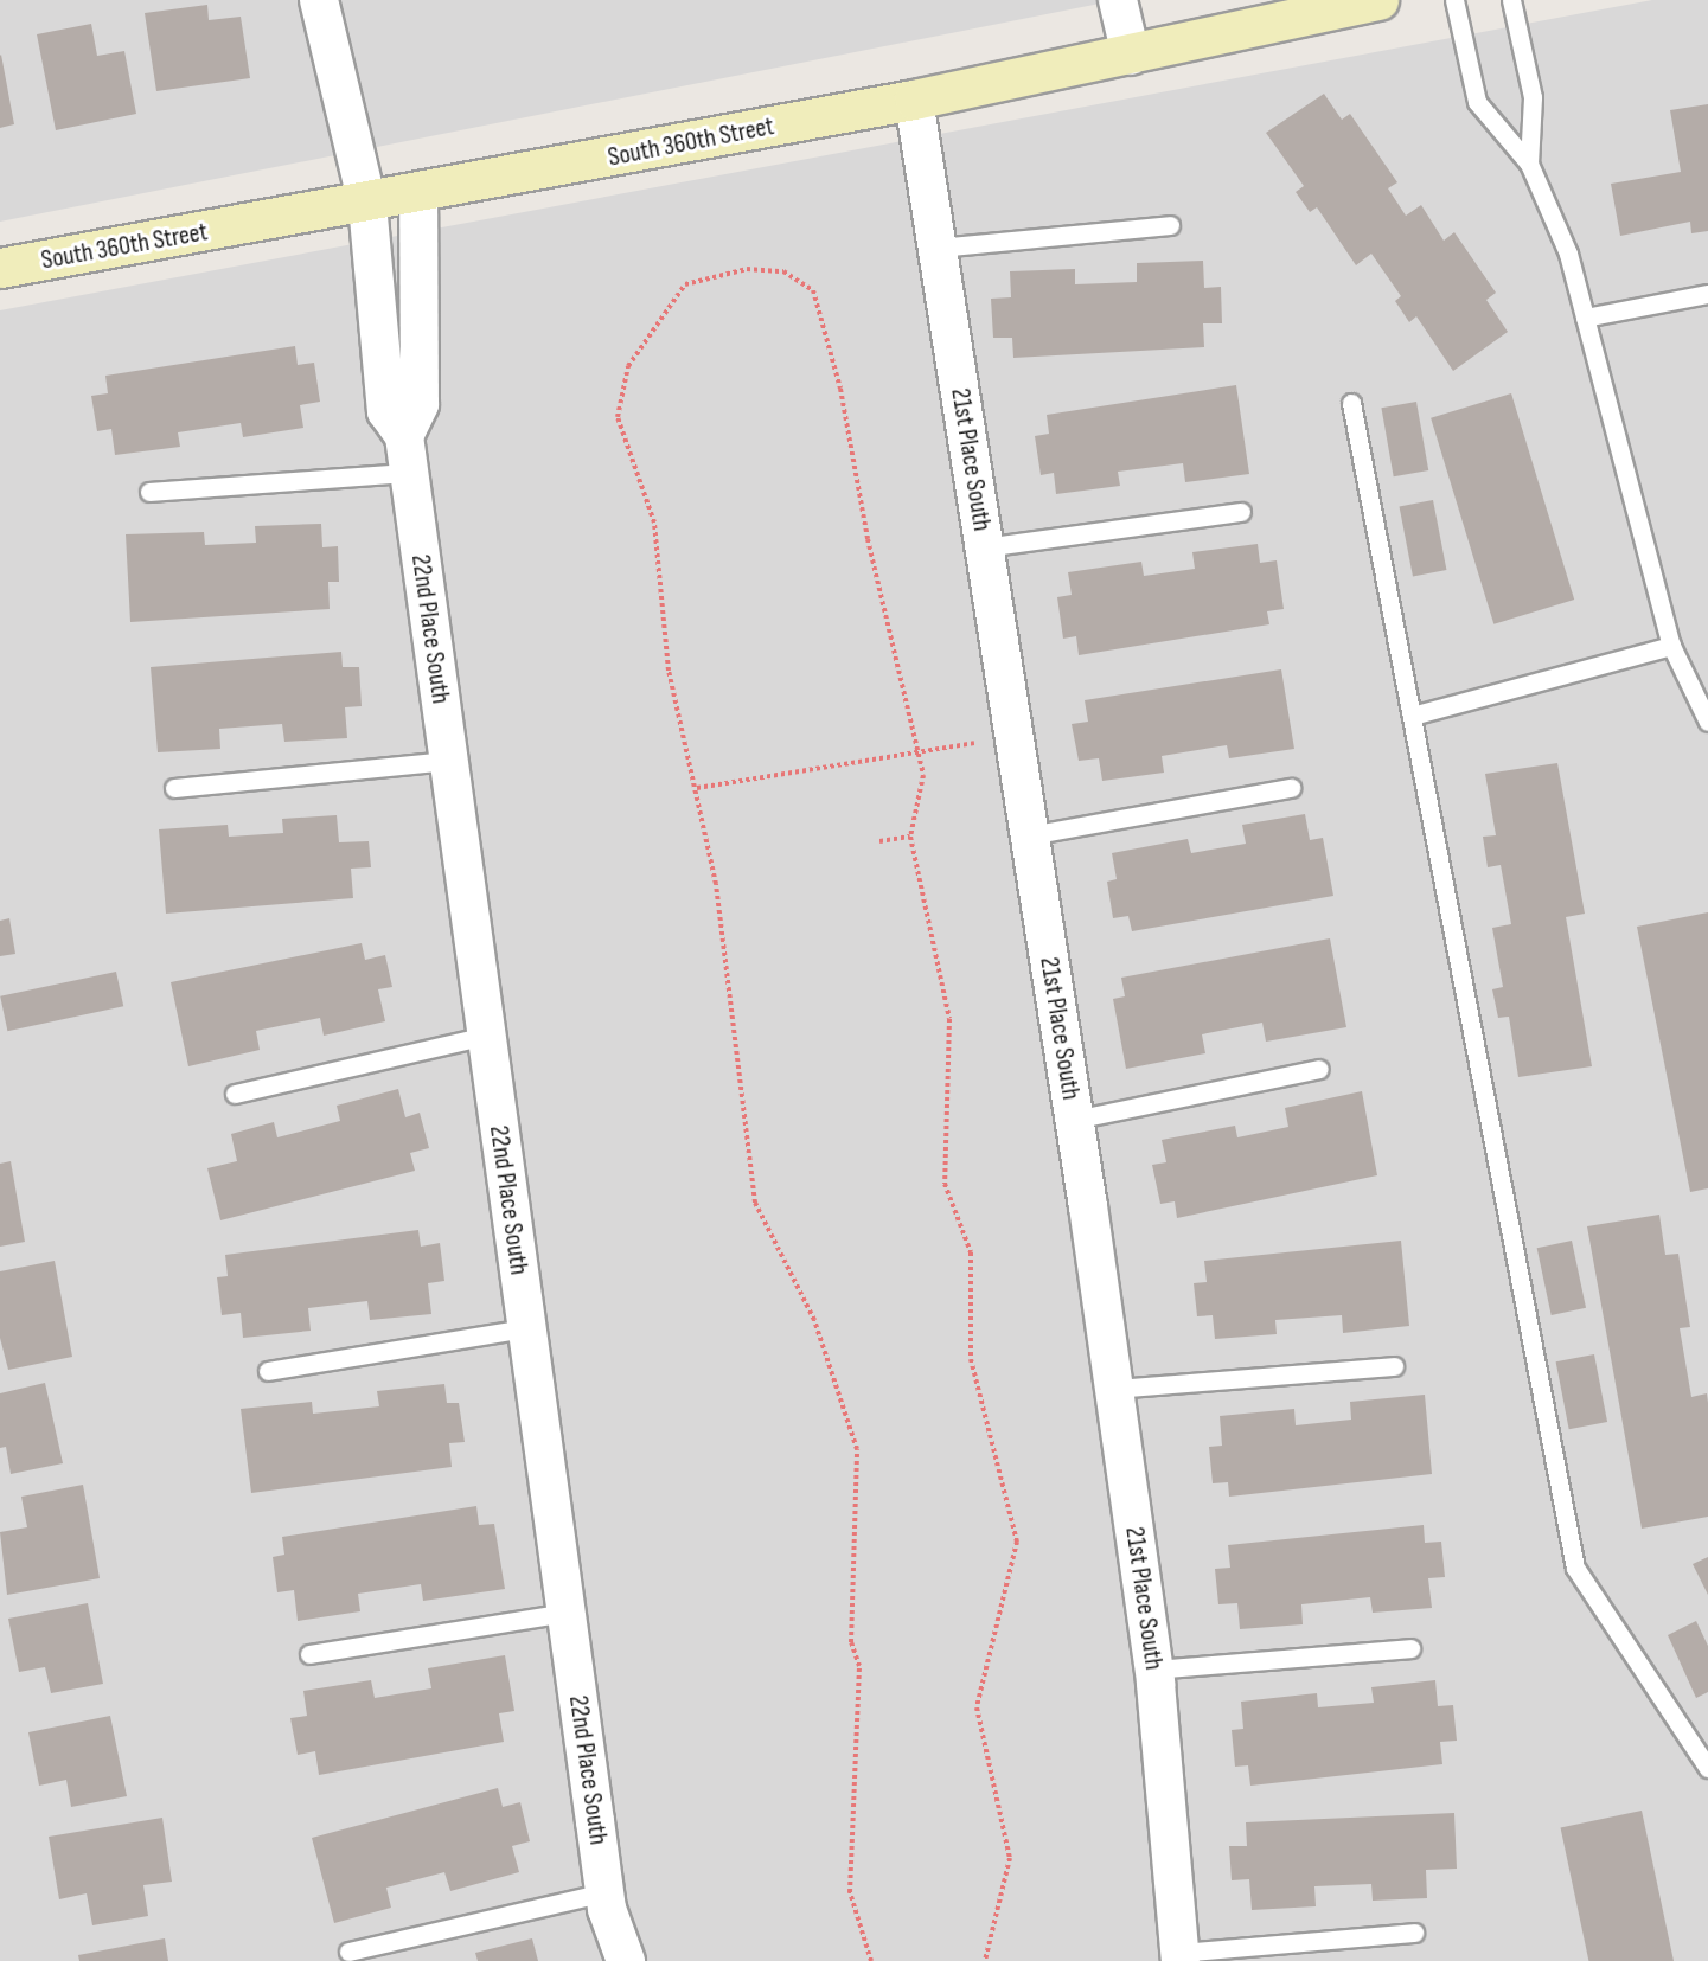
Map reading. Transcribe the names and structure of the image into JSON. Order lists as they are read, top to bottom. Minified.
{"streets":{"street":["South 360th Street","21st Place South","22nd Place South"]},"crossings":[["South 360th Street","21st Place South"],["South 360th Street","22nd Place South"]]}
